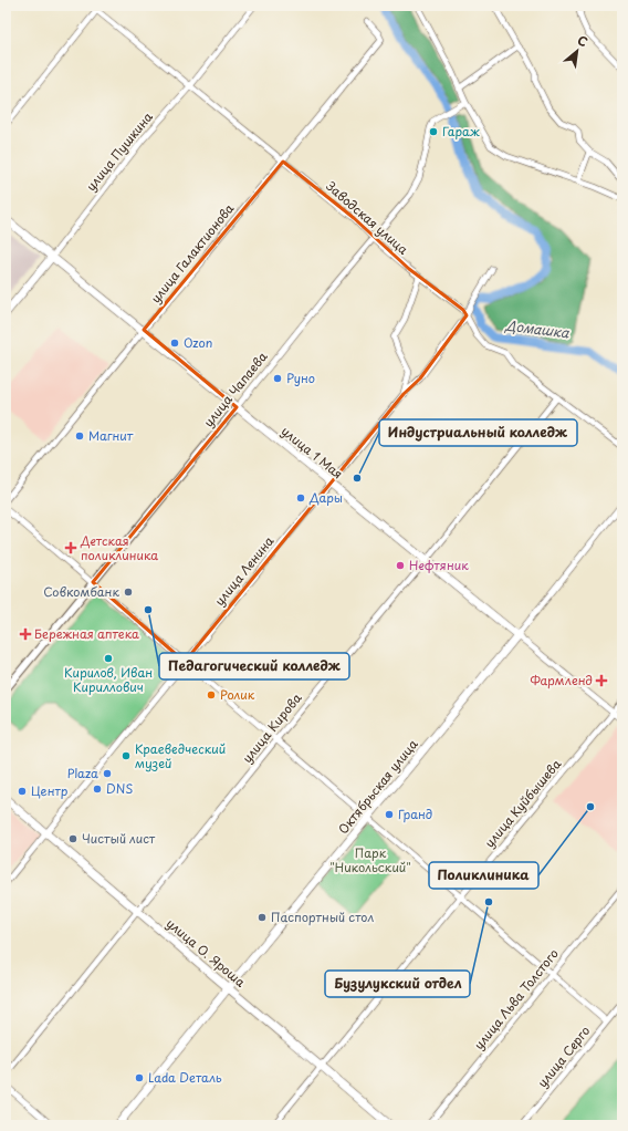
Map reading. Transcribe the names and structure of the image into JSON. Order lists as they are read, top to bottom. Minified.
{"streets":{"main road":["улица Пушкина","улица 1 Мая","Октябрьская улица","улица О. Яроша"],"street":["Заводская улица","улица Галактионова","улица Чапаева","улица Ленина","улица Кирова","улица Куйбышева","улица Льва Толстого","улица Серго"]},"crossings":[["улица Пушкина","Заводская улица"],["улица Пушкина","улица 1 Мая"],["Заводская улица","улица Галактионова"],["Заводская улица","улица Чапаева"],["Заводская улица","улица Ленина"],["Заводская улица","улица Кирова"],["улица Галактионова","улица 1 Мая"],["улица Чапаева","улица 1 Мая"],["улица 1 Мая","улица Ленина"],["улица 1 Мая","улица Кирова"],["улица 1 Мая","Октябрьская улица"],["улица 1 Мая","улица Куйбышева"],["улица Ленина","улица О. Яроша"],["улица Кирова","улица О. Яроша"],["Октябрьская улица","улица О. Яроша"],["улица Куйбышева","улица О. Яроша"]],"water":["Домашка"],"parks":["Парк \"Никольский\""],"places":{"other":["Гараж","Ozon","Руно","Магнит","Индустриальный колледж","Дары","Нефтяник","Совкомбанк","Педагогический колледж","Кирилов, Иван Кириллович","Ролик","Краеведческий музей","Plaza","DNS","Центр","Поликлиника","Гранд","Чистый лист","Бузулукский отдел","Паспортный стол","Lada Dеталь"],"health":["Детская поликлиника","Бережная аптека","Фармленд"]},"north":"top right"}
